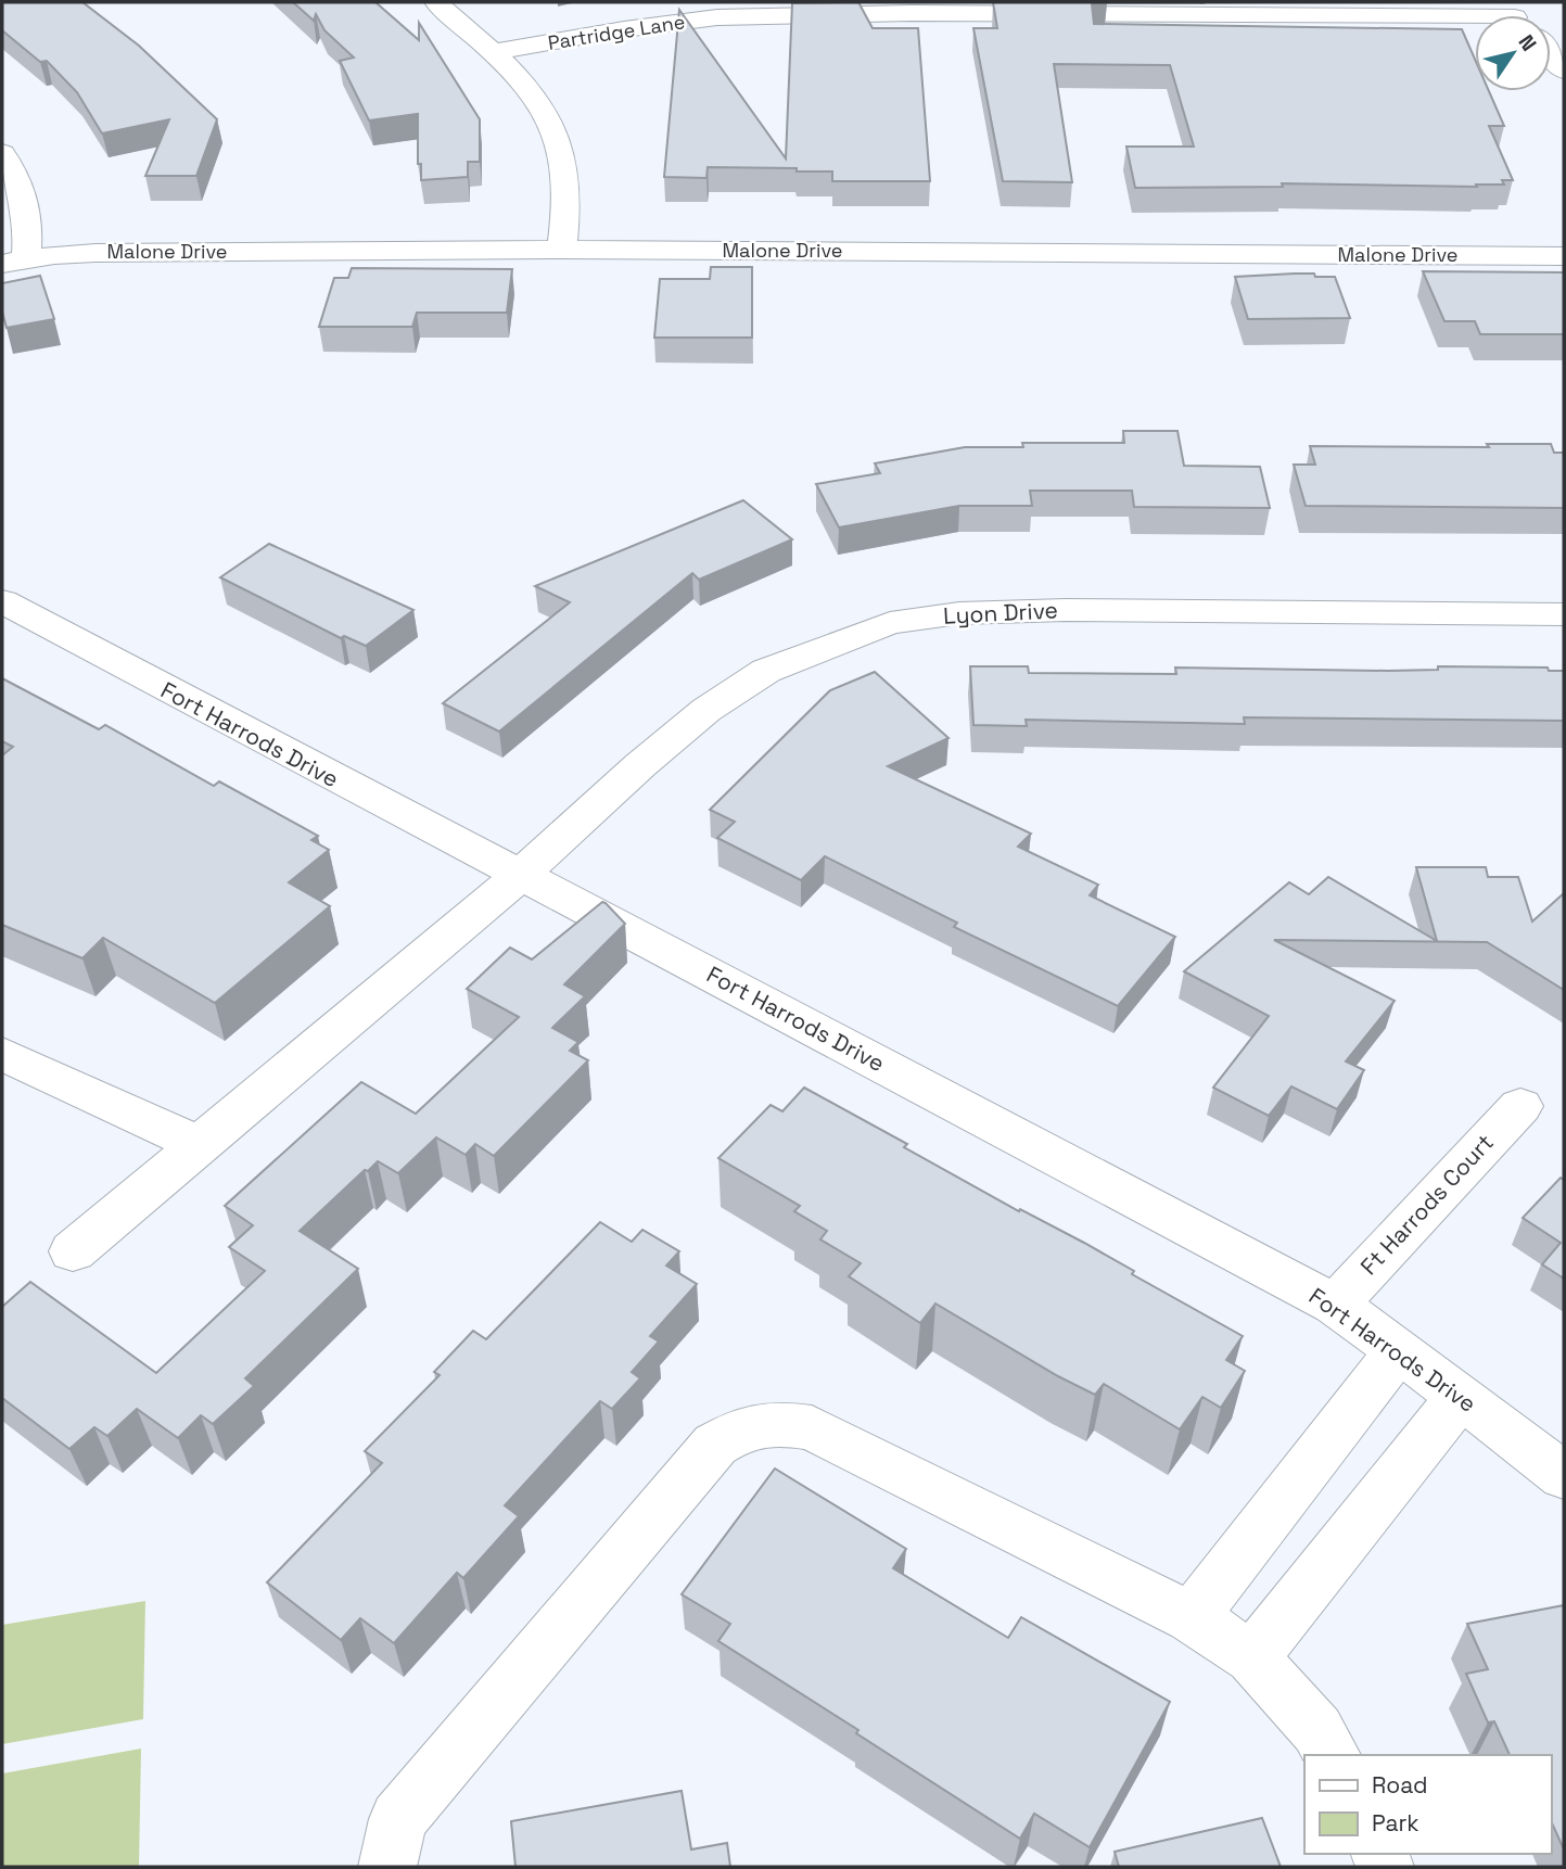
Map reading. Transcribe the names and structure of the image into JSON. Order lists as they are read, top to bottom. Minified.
{"streets":{"street":["Partridge Lane","Malone Drive","Lyon Drive","Fort Harrods Drive","Ft Harrods Court"]},"crossings":[["Lyon Drive","Fort Harrods Drive"],["Fort Harrods Drive","Ft Harrods Court"]],"legend":["Road","Park"],"north":"top right"}
